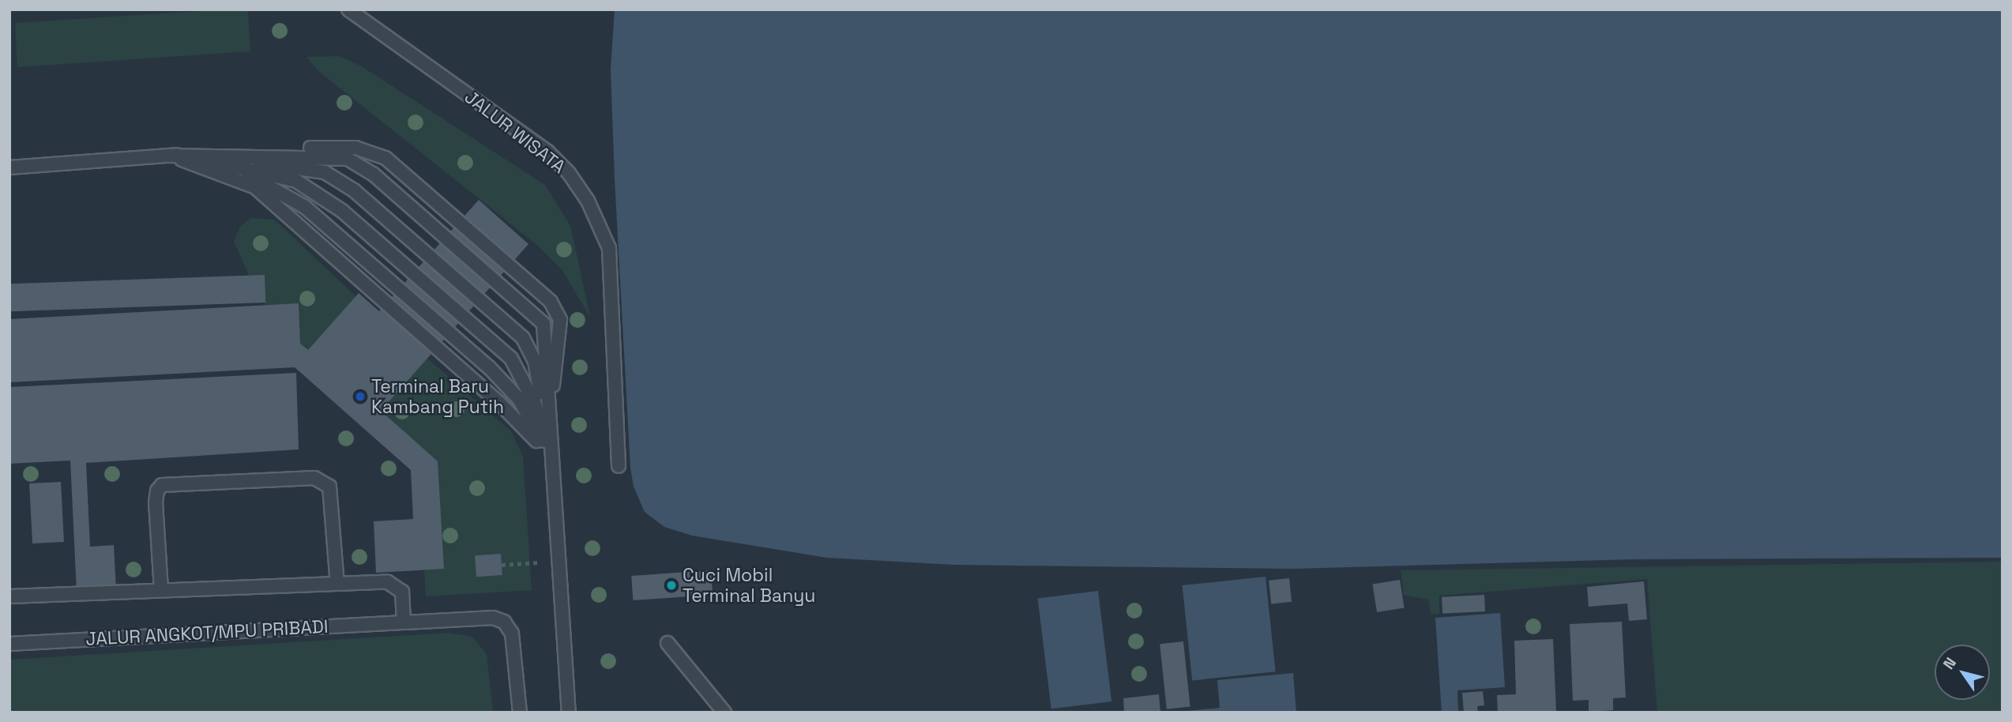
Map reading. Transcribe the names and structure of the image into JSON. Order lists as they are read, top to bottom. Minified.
{"streets":{"lane":["JALUR WISATA","JALUR ANGKOT/MPU PRIBADI"]},"places":["Terminal Baru Kambang Putih","Cuci Mobil Terminal Banyu"],"north":"top left"}
